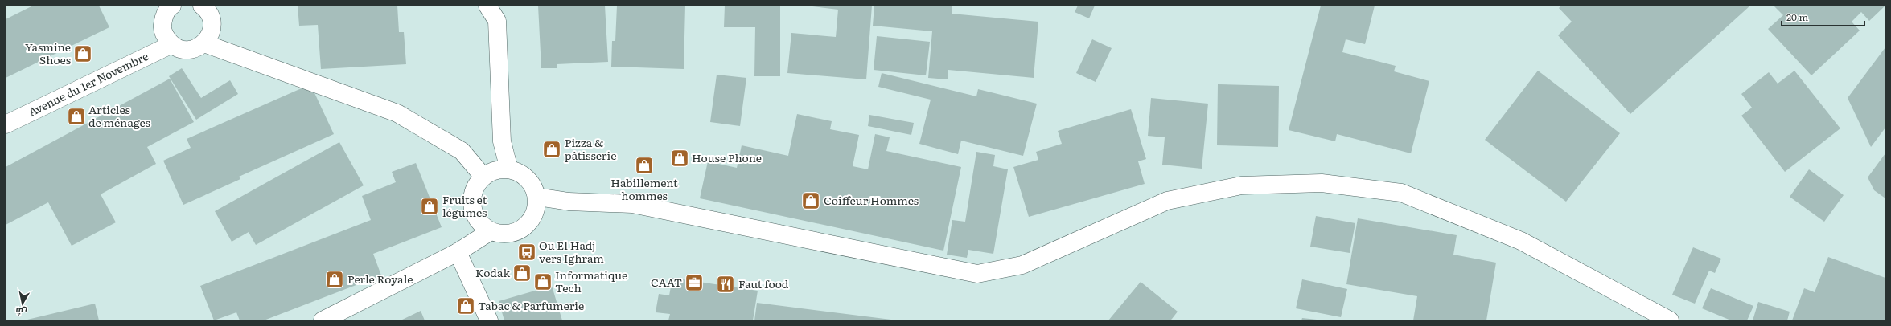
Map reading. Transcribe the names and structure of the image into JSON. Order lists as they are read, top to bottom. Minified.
{"streets":{"street":["Avenue du 1er Novembre"]},"places":{"shop":["Yasmine Shoes","Articles de ménages","Pizza & pâtisserie","House Phone","Habillement hommes","Coiffeur Hommes","Fruits et légumes","Kodak","Perle Royale","Informatique Tech","Tabac & Parfumerie"],"bus stop":["Ou El Hadj vers Ighram"],"office":["CAAT"],"restaurant":["Faut food"]},"scale_bar":"20 m","north":"bottom"}
